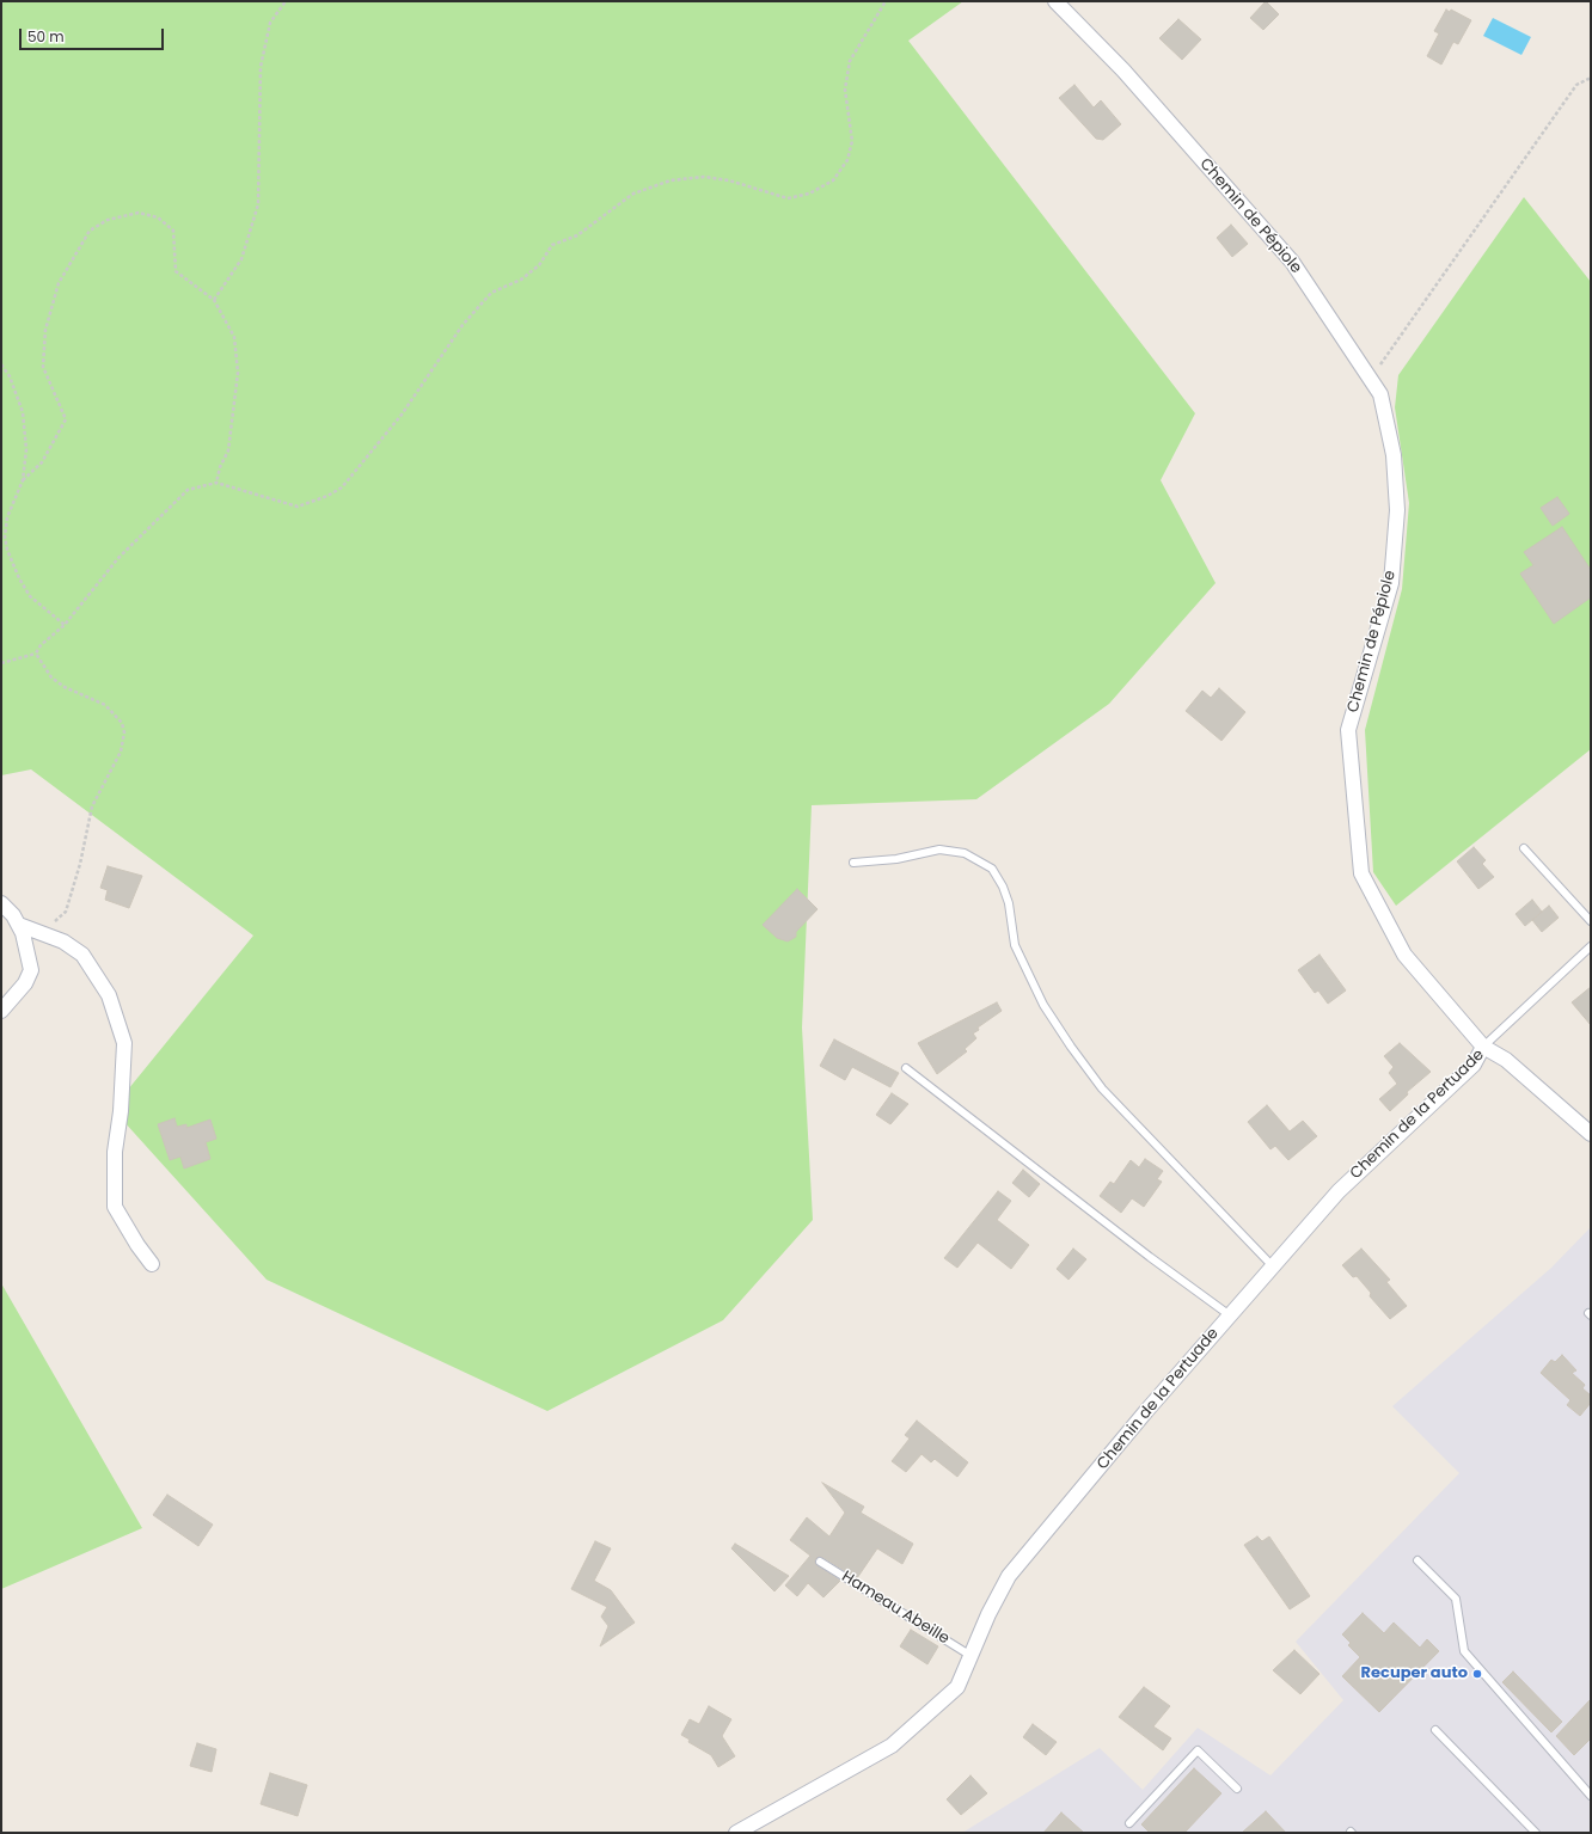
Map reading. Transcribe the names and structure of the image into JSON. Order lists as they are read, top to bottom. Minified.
{"streets":{"street":["Chemin de Pépiole","Chemin de la Pertuade"],"lane":["Hameau Abeille"]},"crossings":[["Chemin de Pépiole","Chemin de la Pertuade"],["Chemin de la Pertuade","Hameau Abeille"]],"places":["Recuper auto"],"scale_bar":"50 m"}
